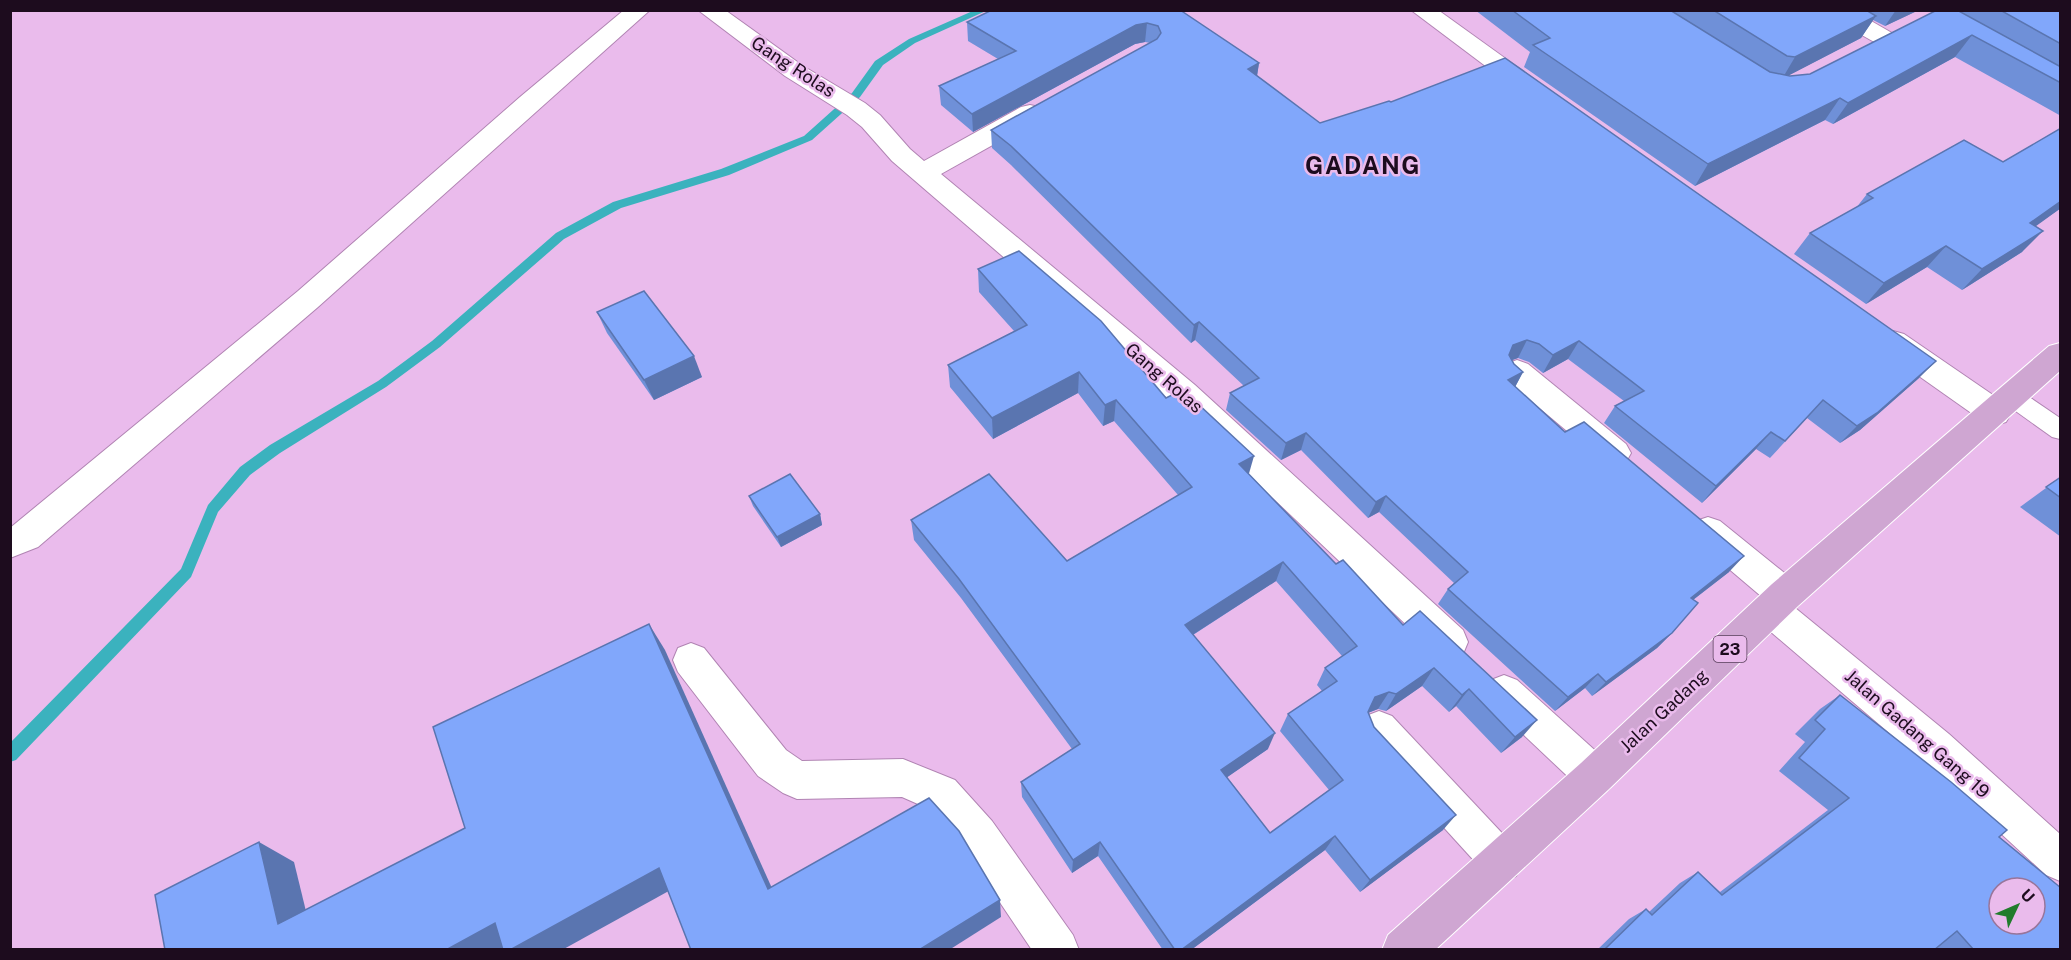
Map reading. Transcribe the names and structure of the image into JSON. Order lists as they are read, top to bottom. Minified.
{"streets":{"highway":["23","Jalan Gadang"],"street":["Gang Rolas","Jalan Gadang Gang 19"]},"crossings":[["Gang Rolas","Jalan Gadang"],["Jalan Gadang","Jalan Gadang Gang 19"]],"districts":["GADANG"],"north":"top right"}
